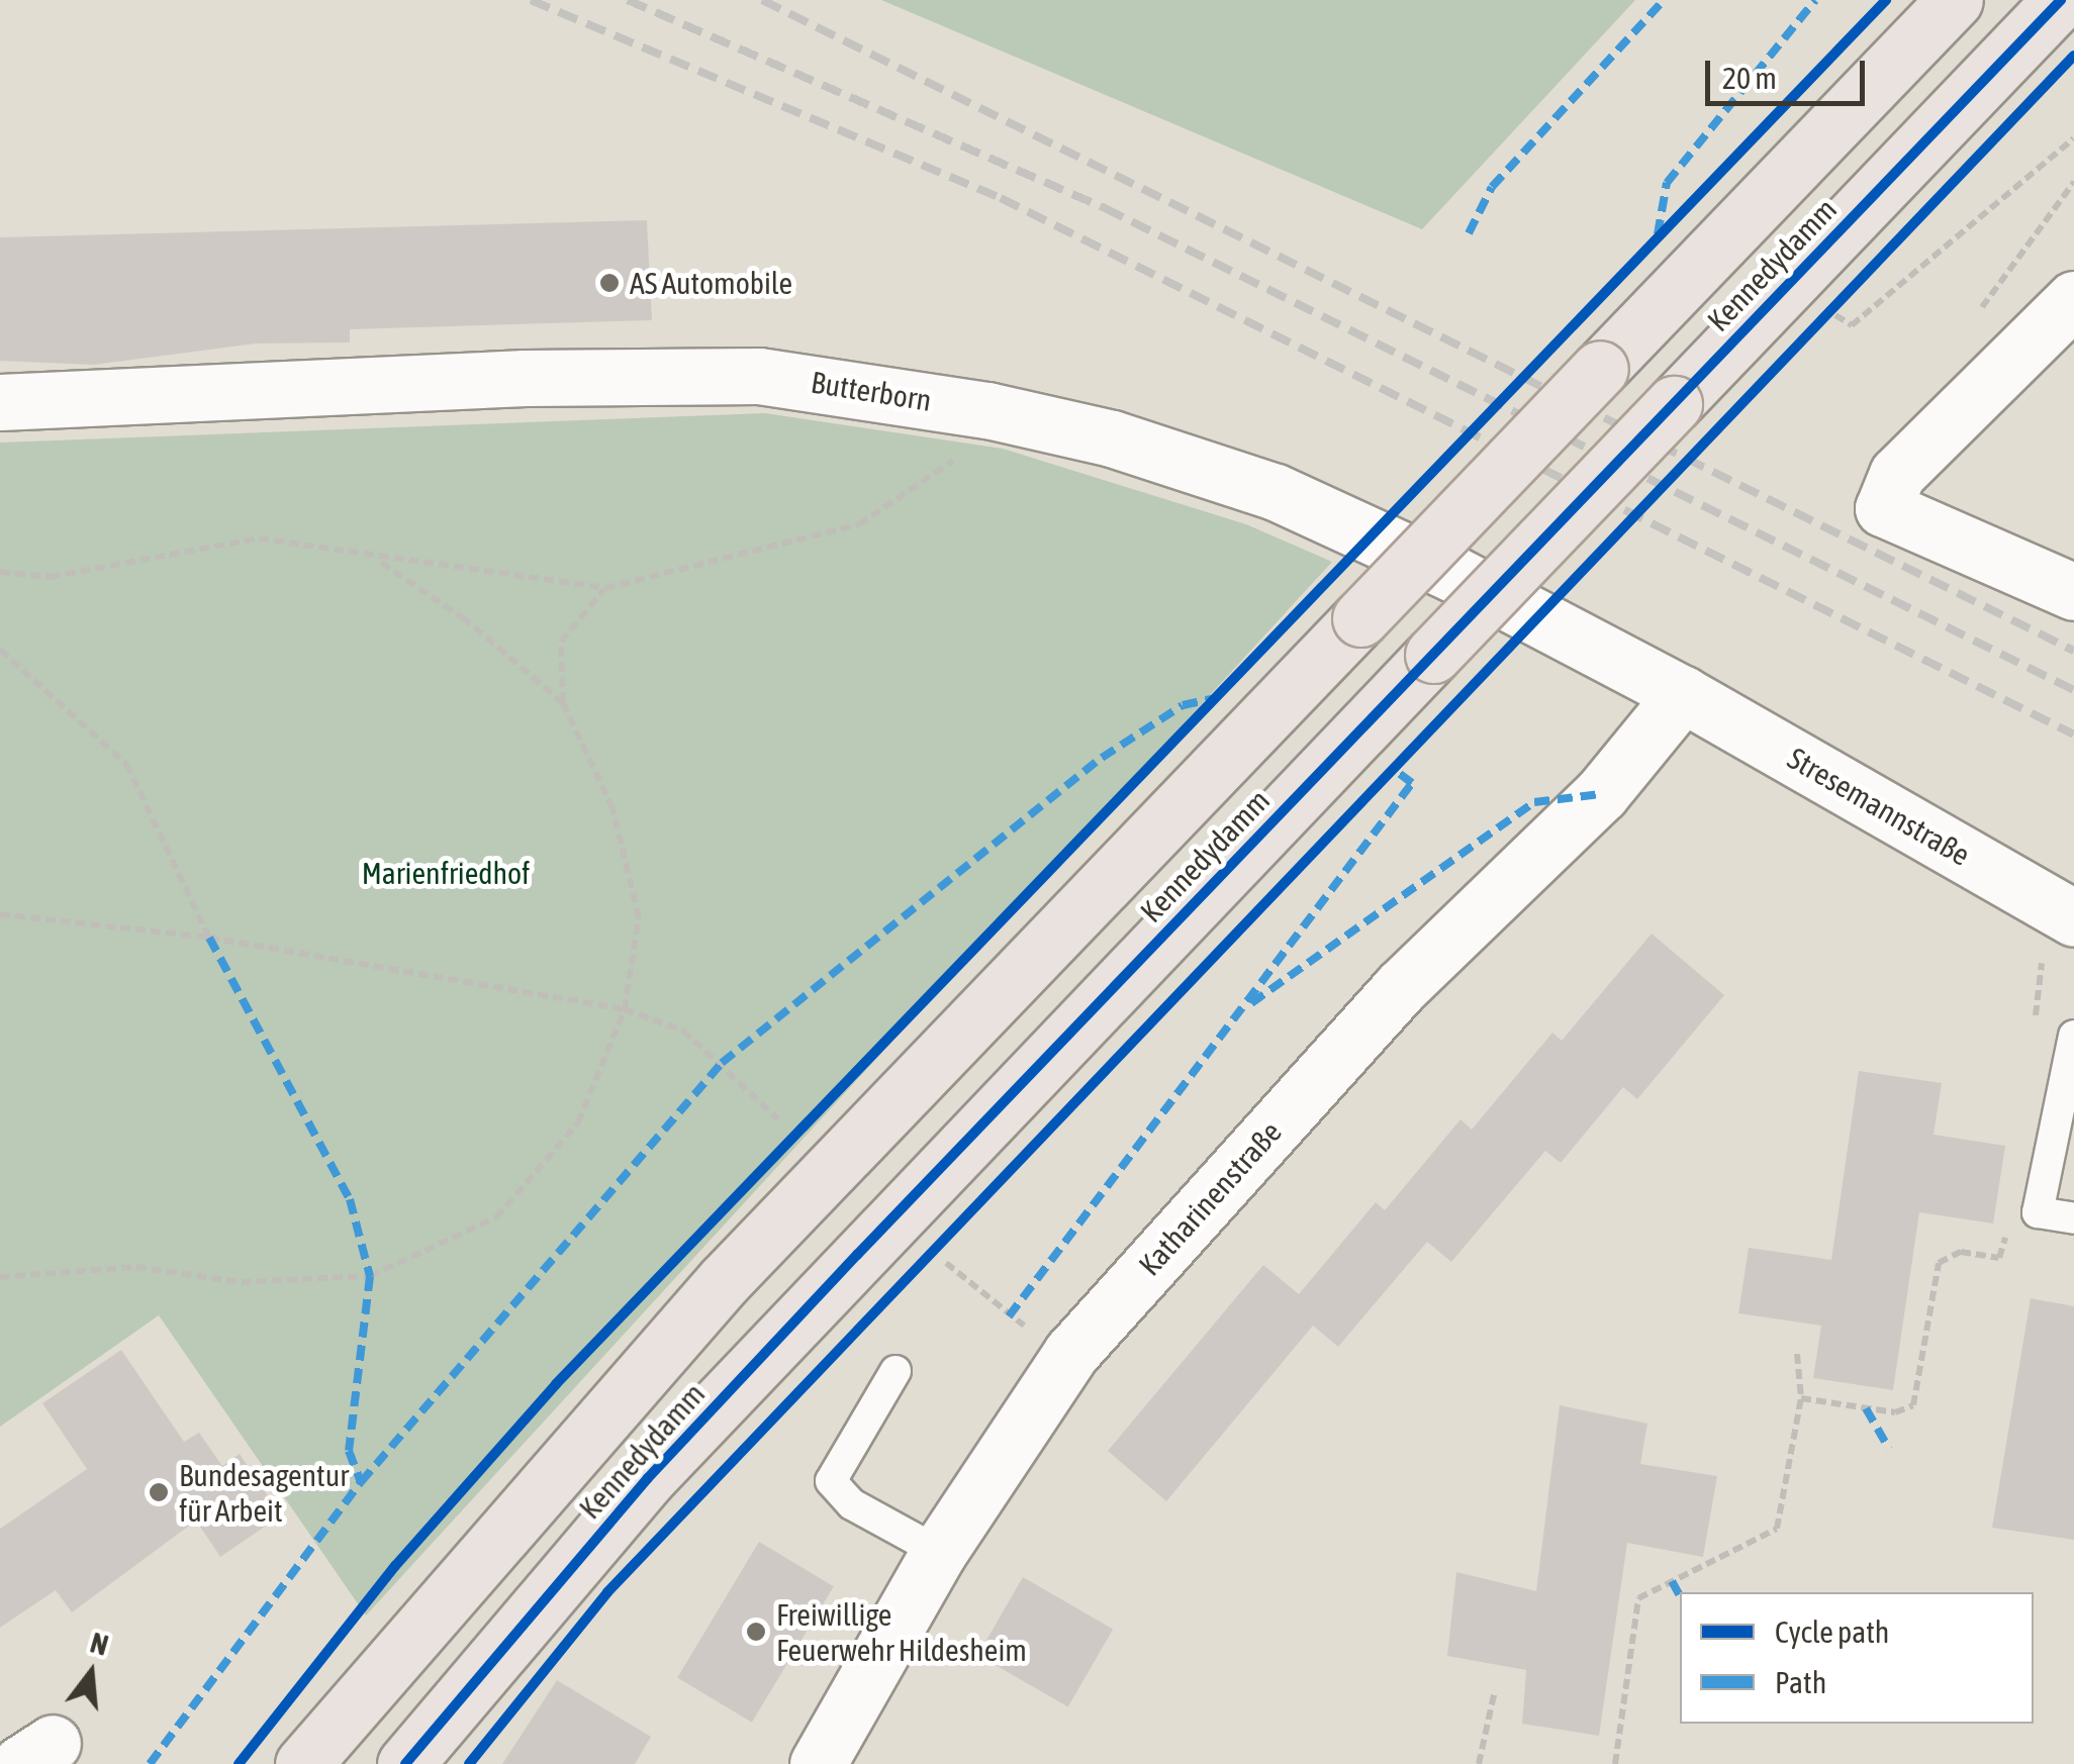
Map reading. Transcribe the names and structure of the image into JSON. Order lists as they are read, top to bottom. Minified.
{"streets":{"main road":["Kennedydamm"],"street":["Butterborn","Stresemannstraße","Katharinenstraße"]},"crossings":[["Butterborn","Stresemannstraße"],["Butterborn","Katharinenstraße"],["Stresemannstraße","Katharinenstraße"]],"parks":["Marienfriedhof"],"places":["AS Automobile","Bundesagentur für Arbeit","Freiwillige Feuerwehr Hildesheim"],"legend":["Cycle path","Path"],"scale_bar":"20 m","north":"top"}
